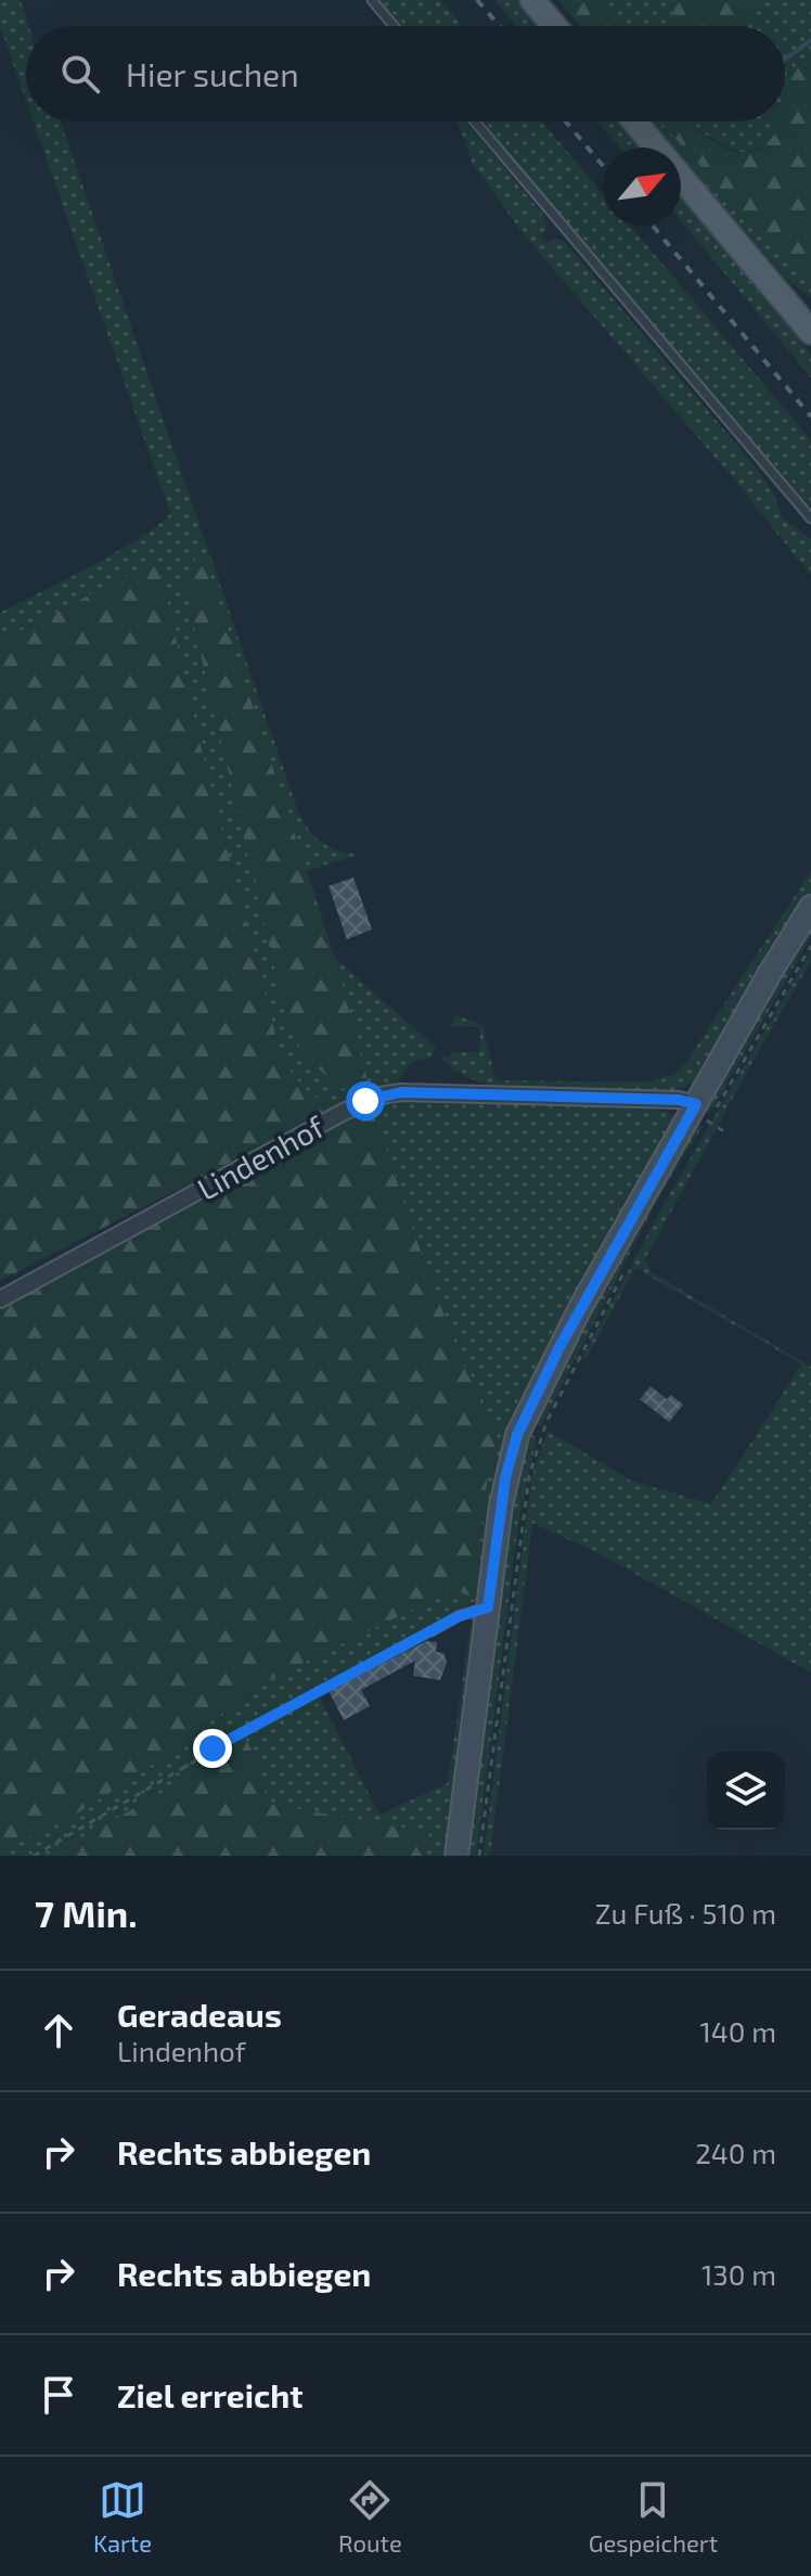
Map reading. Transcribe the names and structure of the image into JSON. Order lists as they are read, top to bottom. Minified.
{"streets":{"street":["Lindenhof"]},"north":"top right","page":{"search":"Hier suchen","heading":["7 Min.","Zu Fuß · 510 m"],"list":[["Geradeaus","Lindenhof","140 m"],["Rechts abbiegen","240 m"],["Rechts abbiegen","130 m"],"Ziel erreicht"],"nav":["Karte","Route","Gespeichert"]}}
